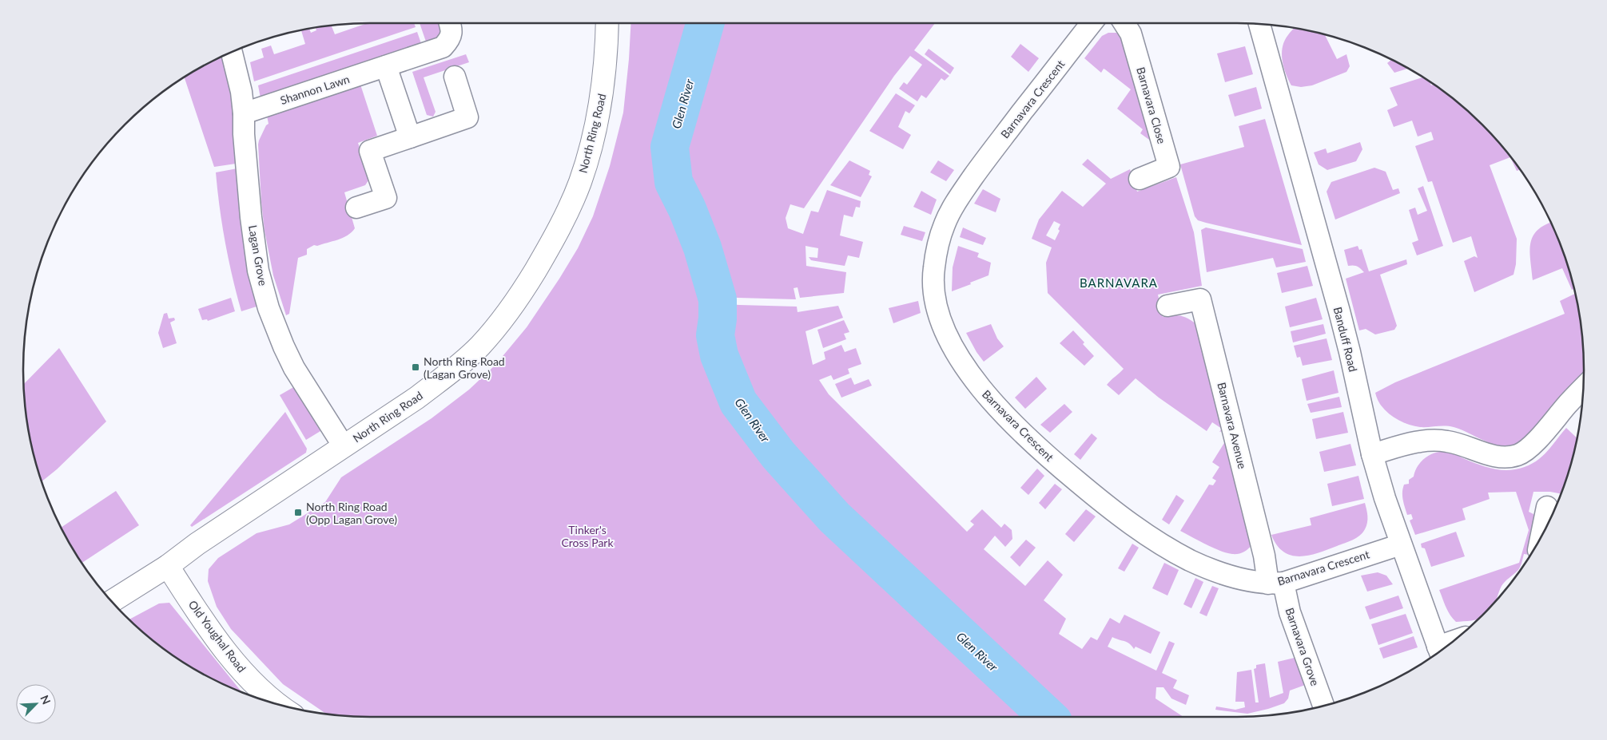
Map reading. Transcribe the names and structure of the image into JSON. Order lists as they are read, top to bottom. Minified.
{"streets":{"main road":["North Ring Road","Old Youghal Road"],"street":["Shannon Lawn","Barnavara Crescent","Barnavara Close","Lagan Grove","Banduff Road","Barnavara Avenue","Barnavara Grove"]},"crossings":[["Shannon Lawn","Lagan Grove"],["Barnavara Crescent","Banduff Road"],["Barnavara Crescent","Barnavara Avenue"],["Barnavara Crescent","Barnavara Grove"],["North Ring Road","Lagan Grove"],["North Ring Road","Old Youghal Road"],["Barnavara Avenue","Barnavara Grove"]],"districts":["BARNAVARA"],"water":["Glen River"],"parks":["Tinker's Cross Park"],"places":{"transit":["North Ring Road (Lagan Grove)","North Ring Road (Opp Lagan Grove)"]},"north":"top right"}
